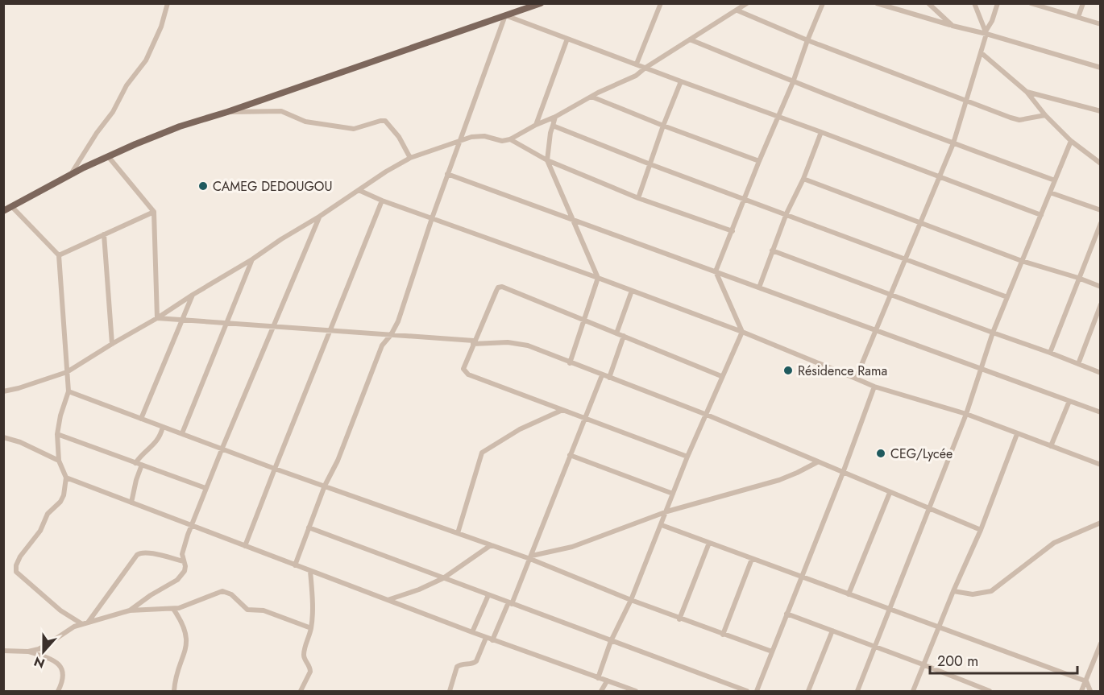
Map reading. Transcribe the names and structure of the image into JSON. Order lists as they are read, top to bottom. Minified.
{"places":["CAMEG DEDOUGOU","Résidence Rama","CEG/Lycée"],"scale_bar":"200 m","north":"bottom"}
